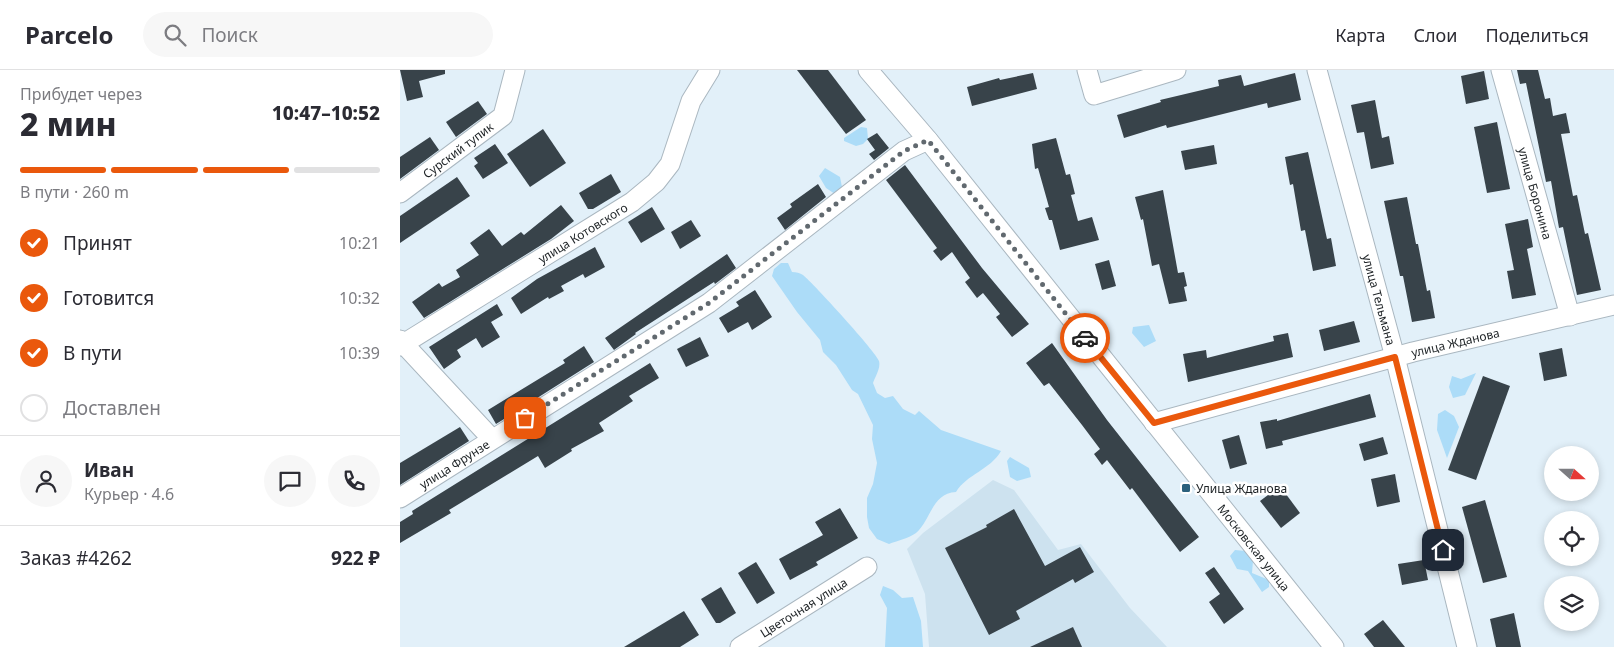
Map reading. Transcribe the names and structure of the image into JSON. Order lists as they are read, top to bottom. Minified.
{"streets":{"street":["Сурский тупик","улица Боронина","улица Котовского","улица Тельмана","улица Жданова","улица Фрунзе","Московская улица","Цветочная улица"]},"crossings":[["улица Боронина","улица Жданова"],["улица Тельмана","улица Жданова"],["улица Жданова","Московская улица"],["улица Фрунзе","Московская улица"]],"places":{"transit":["Улица Жданова"]},"north":"right","page":{"header":"Parcelo","search":"Поиск","nav":["Карта","Слои","Поделиться"],"heading":["2 мин","Прибудет через","10:47–10:52"],"panel":["Иван","Курьер · 4.6","Заказ #4262","922 ₽"],"bar":"В пути · 260 m","list":[["Принят","10:21"],["Готовится","10:32"],["В пути","10:39"],"Доставлен"]}}
